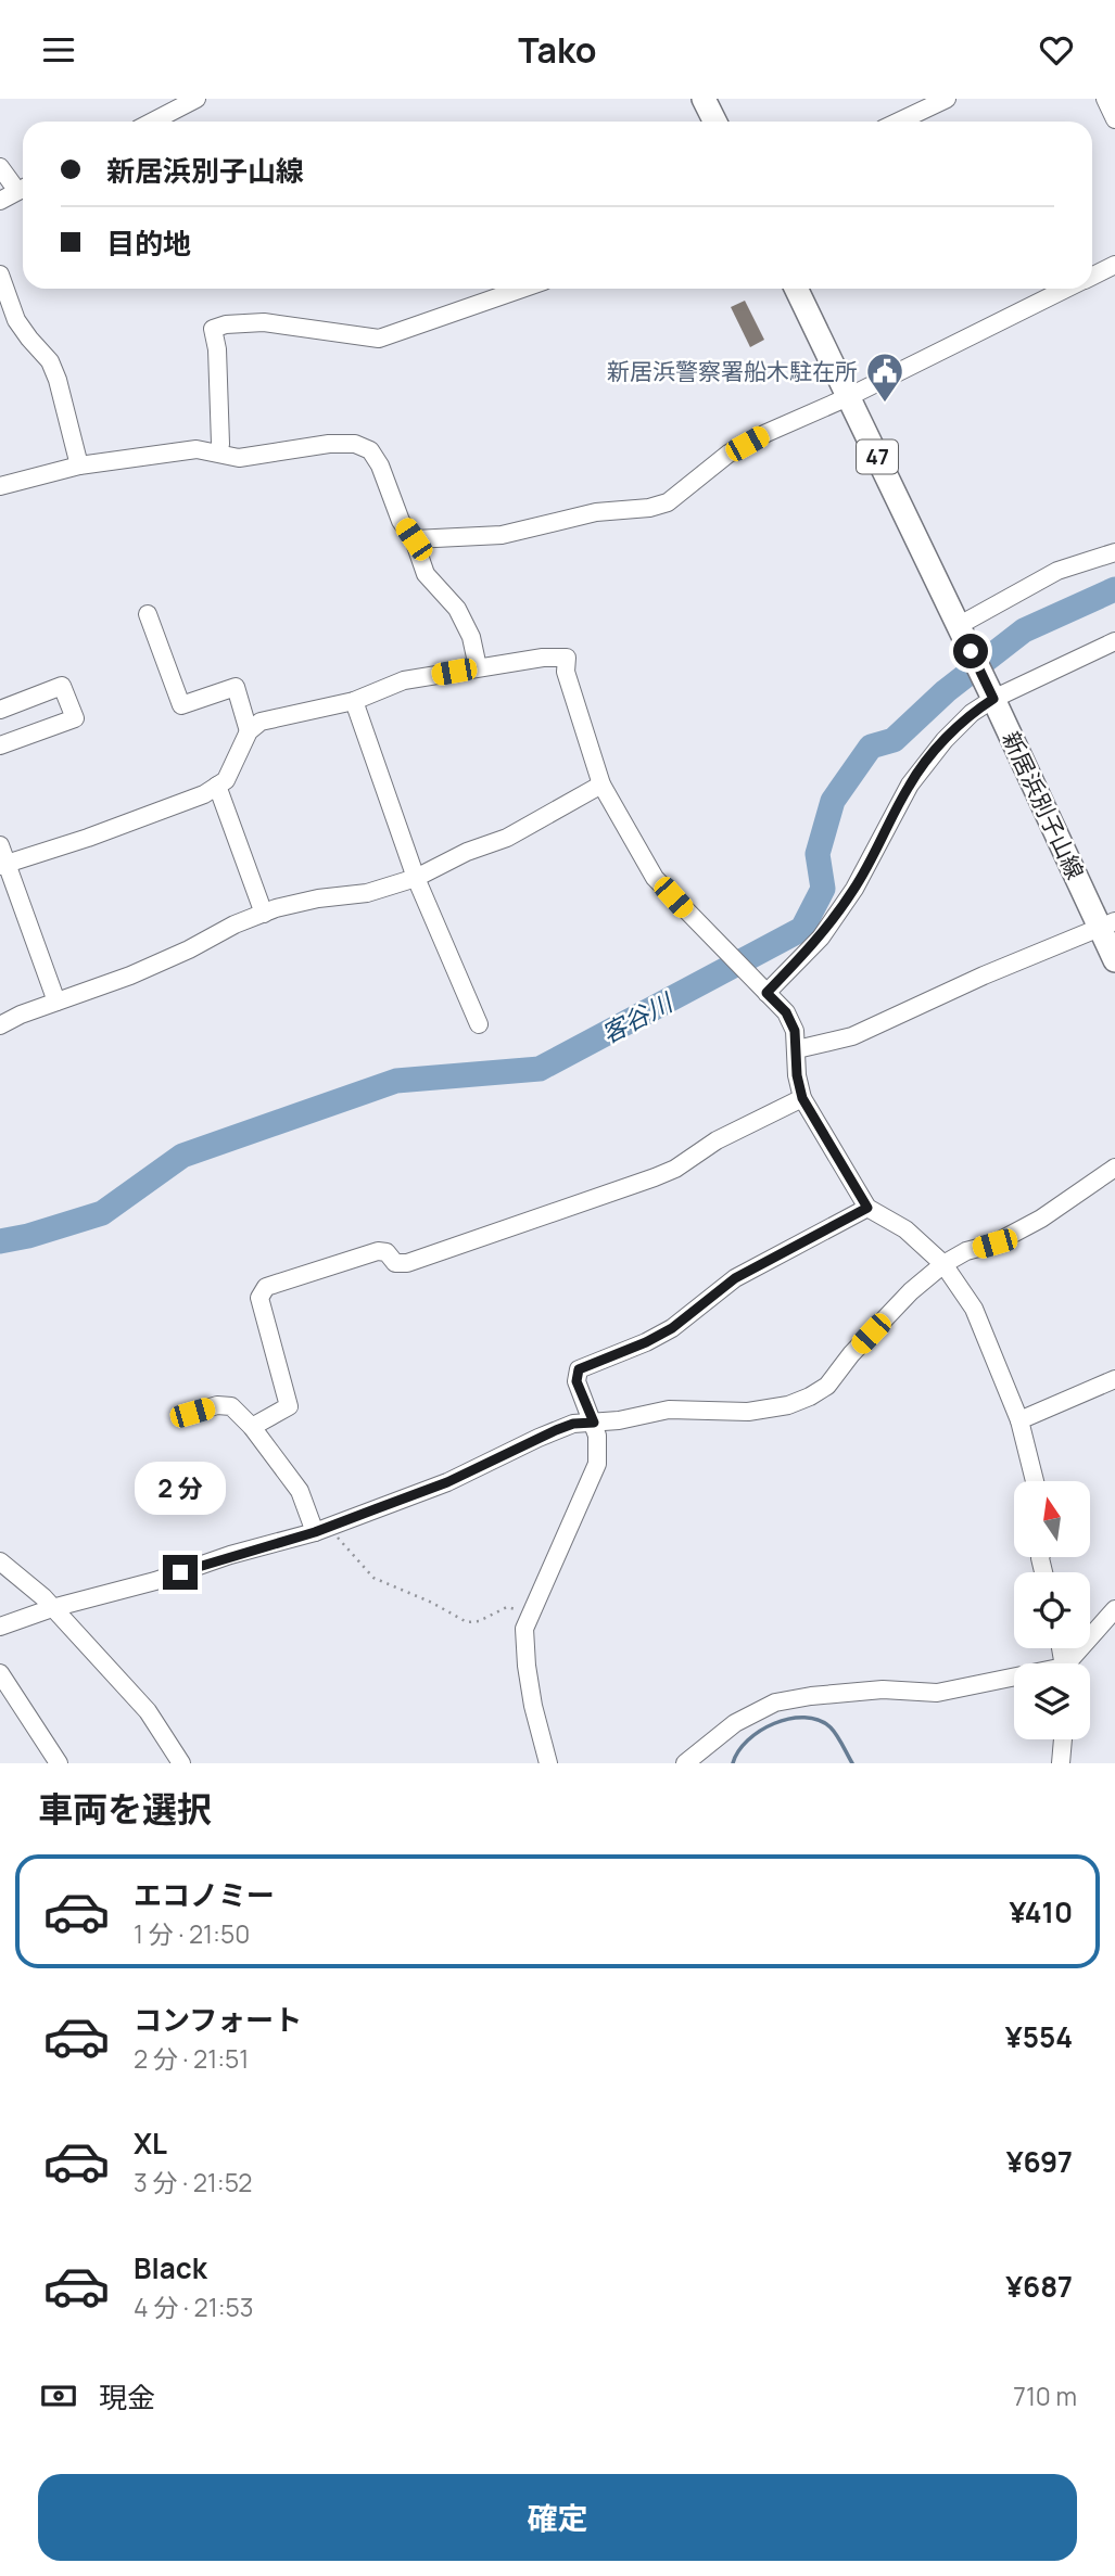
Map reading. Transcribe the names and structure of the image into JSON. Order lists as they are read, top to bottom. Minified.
{"streets":{"main road":["47","新居浜別子山線"]},"water":["客谷川"],"places":{"public building":["新居浜警察署船木駐在所"]},"north":"top","page":{"header":"Tako","banner":["新居浜別子山線","目的地"],"bubble":"2 分","heading":"車両を選択","list":[{"name":"エコノミー","note":"1 分 · 21:50","value":"¥410"},{"name":"コンフォート","note":"2 分 · 21:51","value":"¥554"},{"name":"XL","note":"3 分 · 21:52","value":"¥697"},{"name":"Black","note":"4 分 · 21:53","value":"¥687"}],"pay":["現金","710 m"],"buttons":"確定"}}
